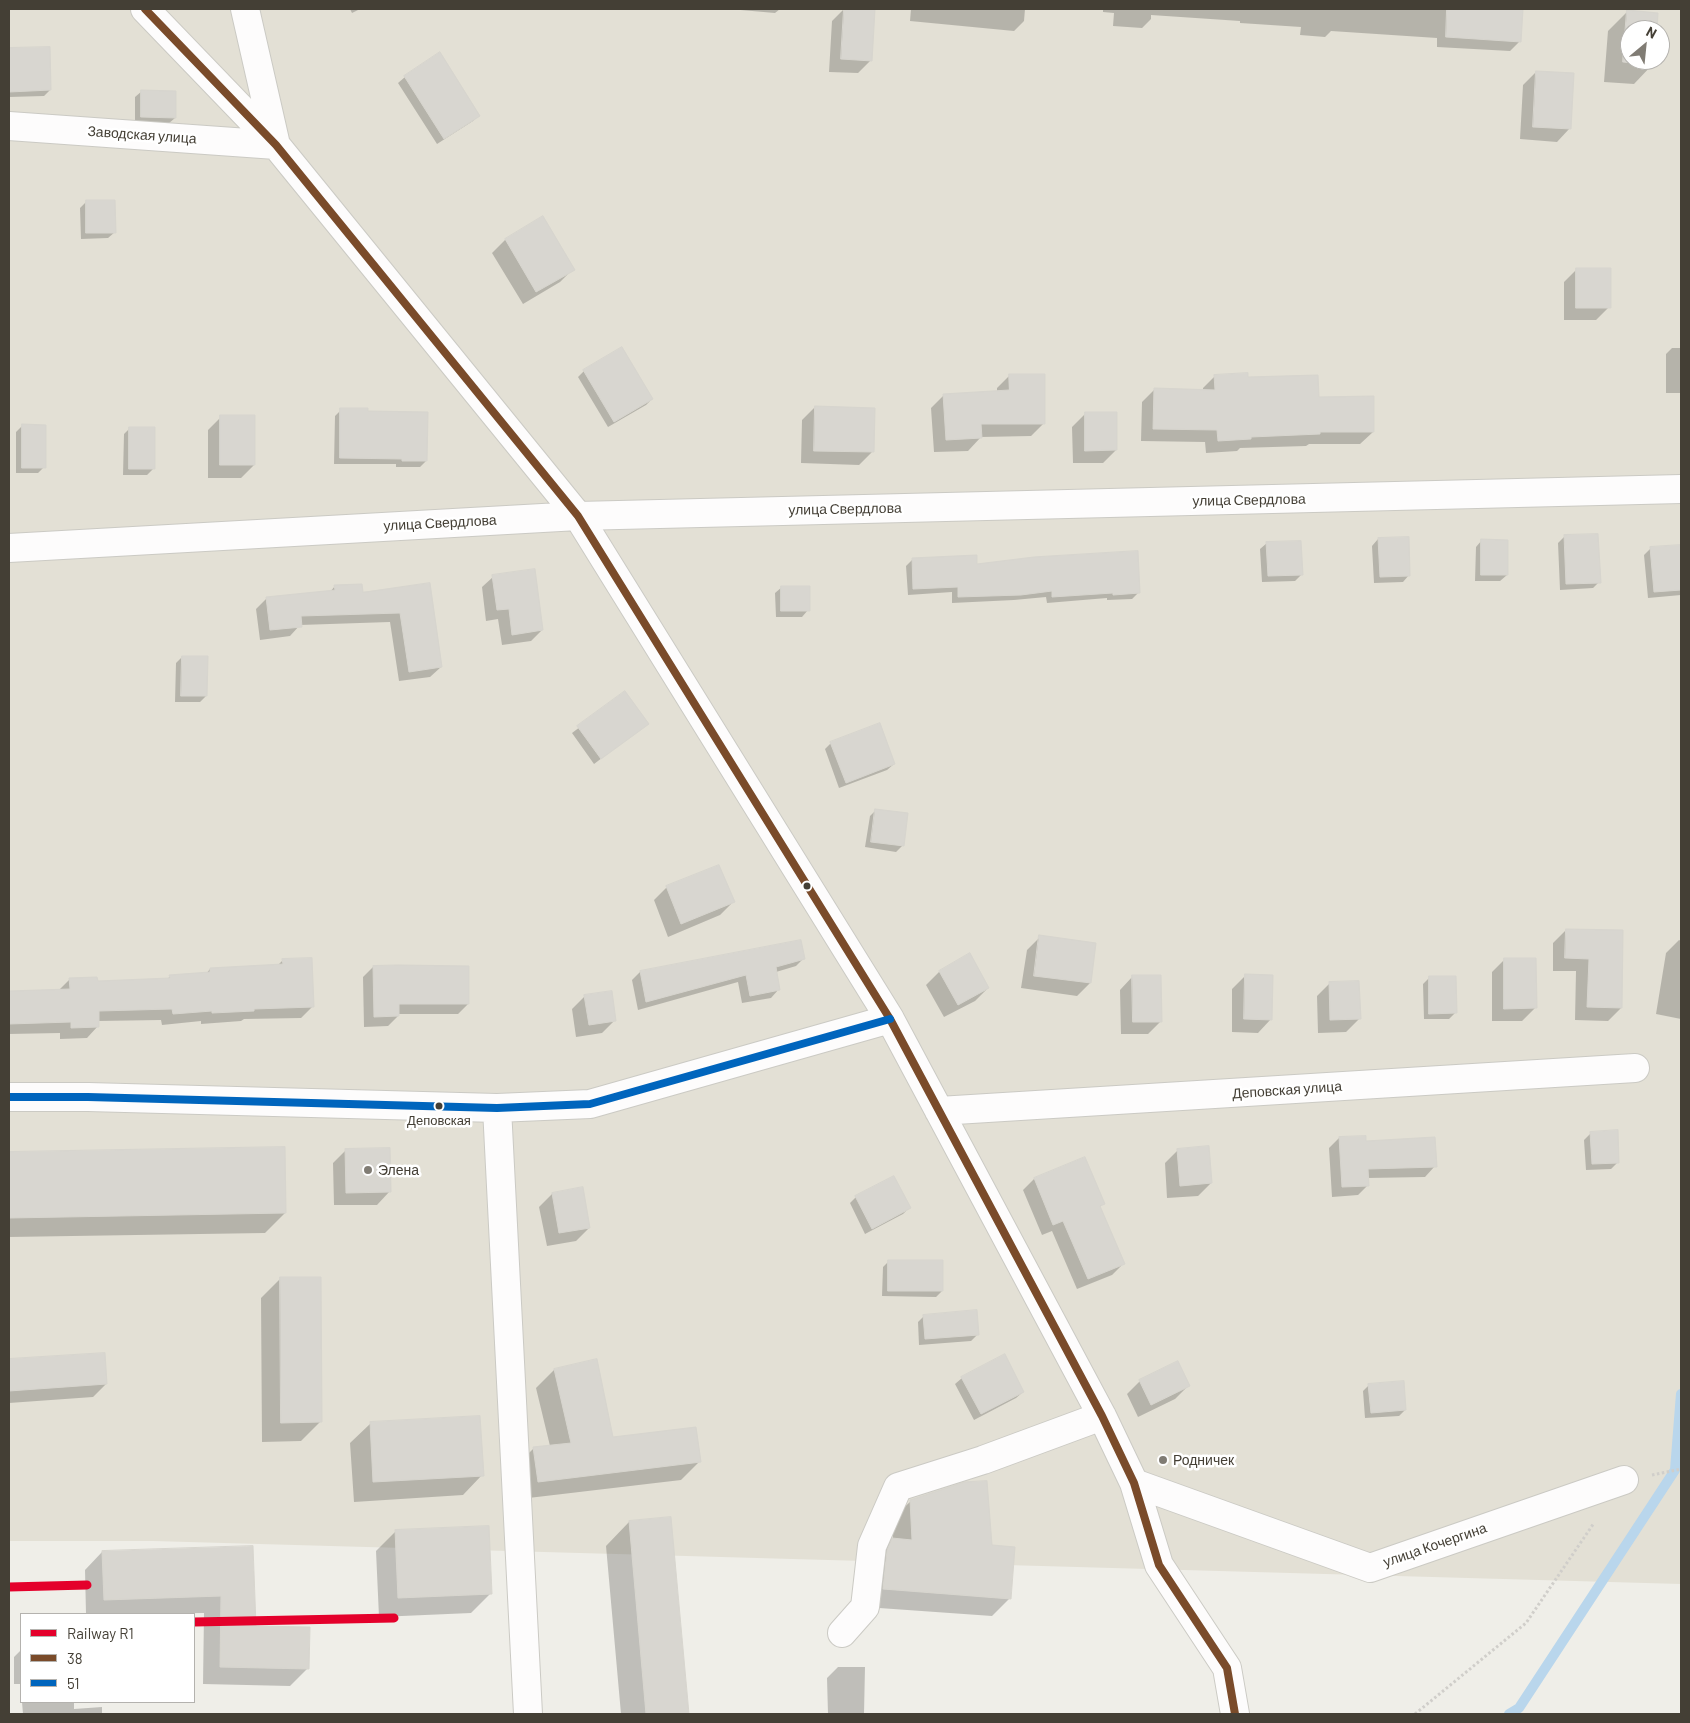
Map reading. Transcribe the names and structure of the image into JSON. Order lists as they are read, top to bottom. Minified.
{"streets":{"street":["Заводская улица","улица Свердлова","Деповская улица","улица Кочергина"]},"places":["Деповская","Элена","Родничек"],"lines":["transit line 38","transit line 51","rail line R1"],"legend":["Railway R1","38","51"],"north":"top right"}
